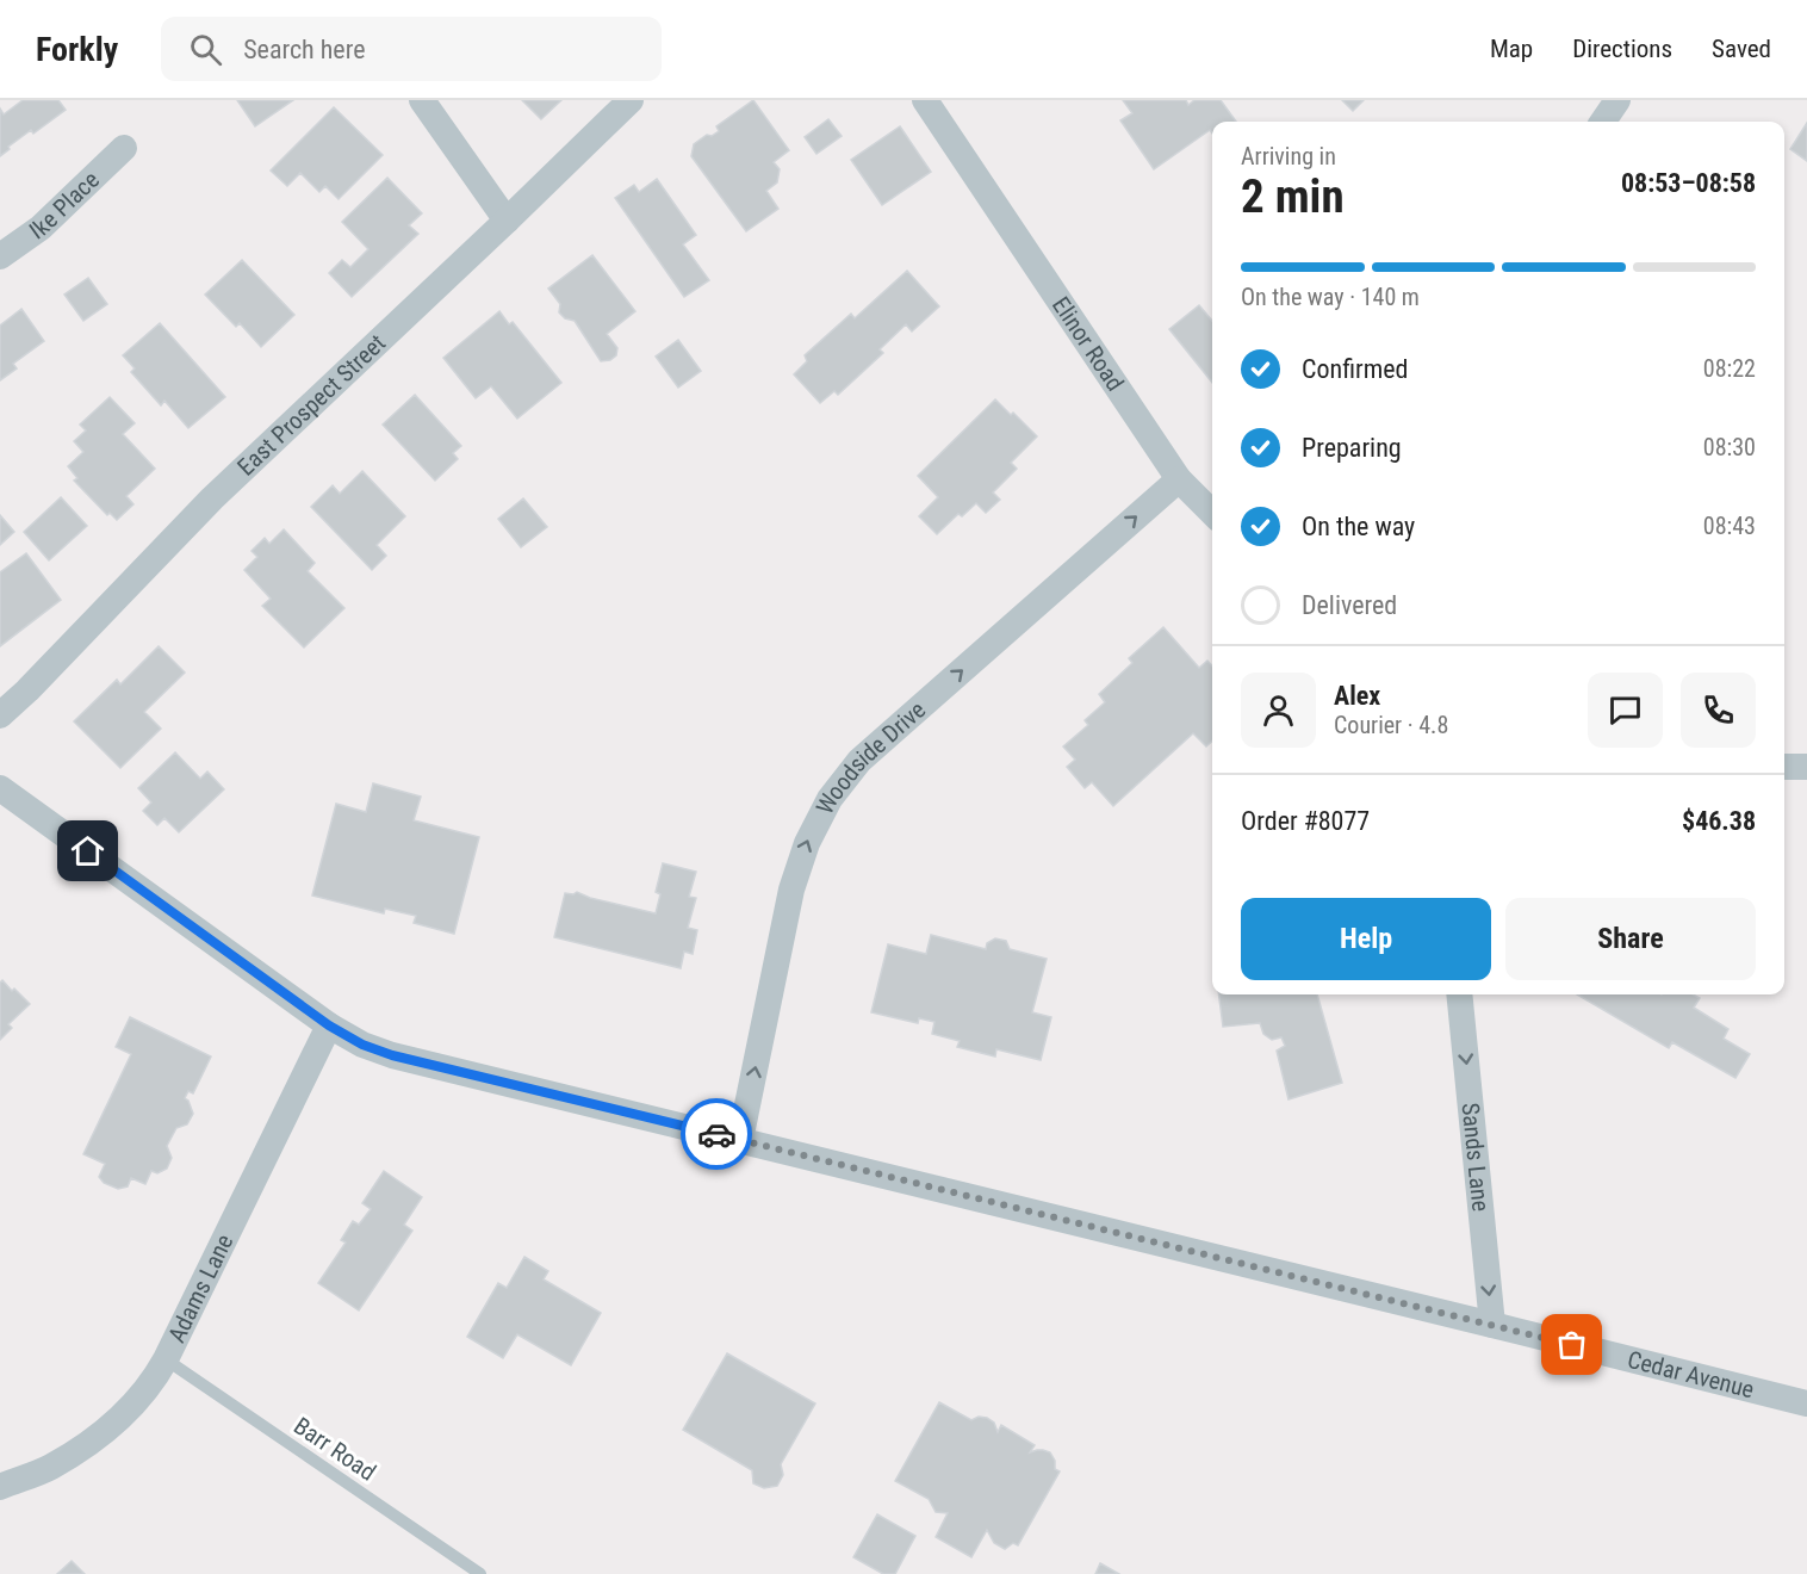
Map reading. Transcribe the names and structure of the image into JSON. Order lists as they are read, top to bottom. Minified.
{"streets":{"street":["Ike Place","Elinor Road","East Prospect Street","Woodside Drive","Sands Lane","Adams Lane","Cedar Avenue"],"lane":["Barr Road"]},"crossings":[["Elinor Road","Woodside Drive"],["Woodside Drive","Cedar Avenue"],["Sands Lane","Cedar Avenue"],["Adams Lane","Cedar Avenue"],["Adams Lane","Barr Road"]],"one_way":["Woodside Drive","Sands Lane"],"page":{"header":"Forkly","search":"Search here","nav":["Map","Directions","Saved"],"heading":["2 min","Arriving in","08:53–08:58"],"panel":["Alex","Courier · 4.8","Order #8077","$46.38"],"bar":"On the way · 140 m","list":[["Confirmed","08:22"],["Preparing","08:30"],["On the way","08:43"],"Delivered"],"buttons":["Help","Share"]}}
